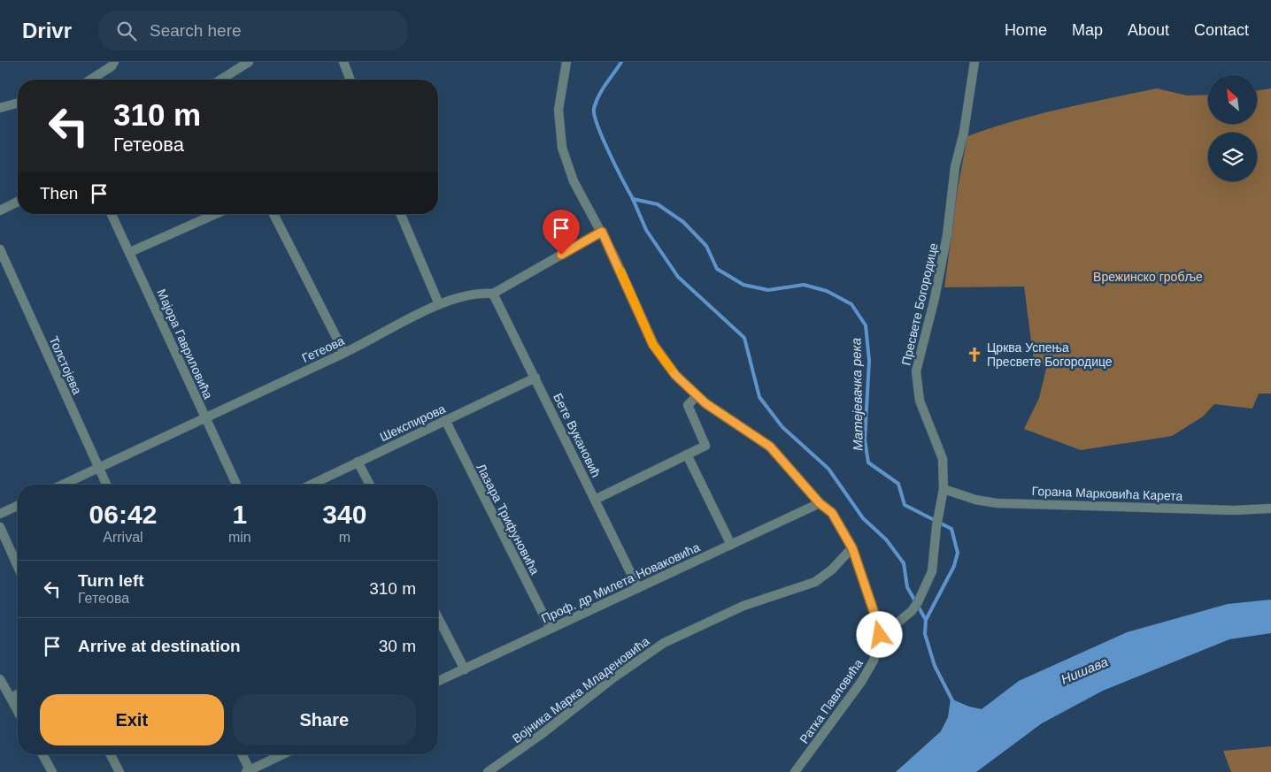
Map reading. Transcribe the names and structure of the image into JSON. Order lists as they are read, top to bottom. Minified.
{"streets":{"street":["Пресвете Богородице","Мајора Гавриловића","Гетеова","Толстојева","Шекспирова","Бете Вукановић","Горана Марковића Карета","Лазара Трифуновића","Проф. др Милета Новаковића","Војника Марка Младеновића","Ратка Павловића"]},"crossings":[["Пресвете Богородице","Горана Марковића Карета"],["Пресвете Богородице","Ратка Павловића"],["Мајора Гавриловића","Гетеова"],["Гетеова","Толстојева"],["Гетеова","Бете Вукановић"],["Гетеова","Ратка Павловића"],["Шекспирова","Бете Вукановић"],["Шекспирова","Лазара Трифуновића"],["Бете Вукановић","Проф. др Милета Новаковића"],["Лазара Трифуновића","Проф. др Милета Новаковића"],["Проф. др Милета Новаковића","Ратка Павловића"],["Војника Марка Младеновића","Ратка Павловића"]],"water":["Матејевачка река","Нишава"],"parks":["Врежинско гробље"],"places":{"church":["Црква Успења Пресвете Богородице"]},"north":"top left","page":{"header":"Drivr","search":"Search here","nav":["Home","Map","About","Contact"],"turn":["310 m","Гетеова"],"then":"Then","eta":["06:42","Arrival","1","min","340","m"],"list":[{"name":"Turn left","note":"Гетеова","value":"310 m"},{"name":"Arrive at destination","value":"30 m"}],"buttons":["Exit","Share"]}}
